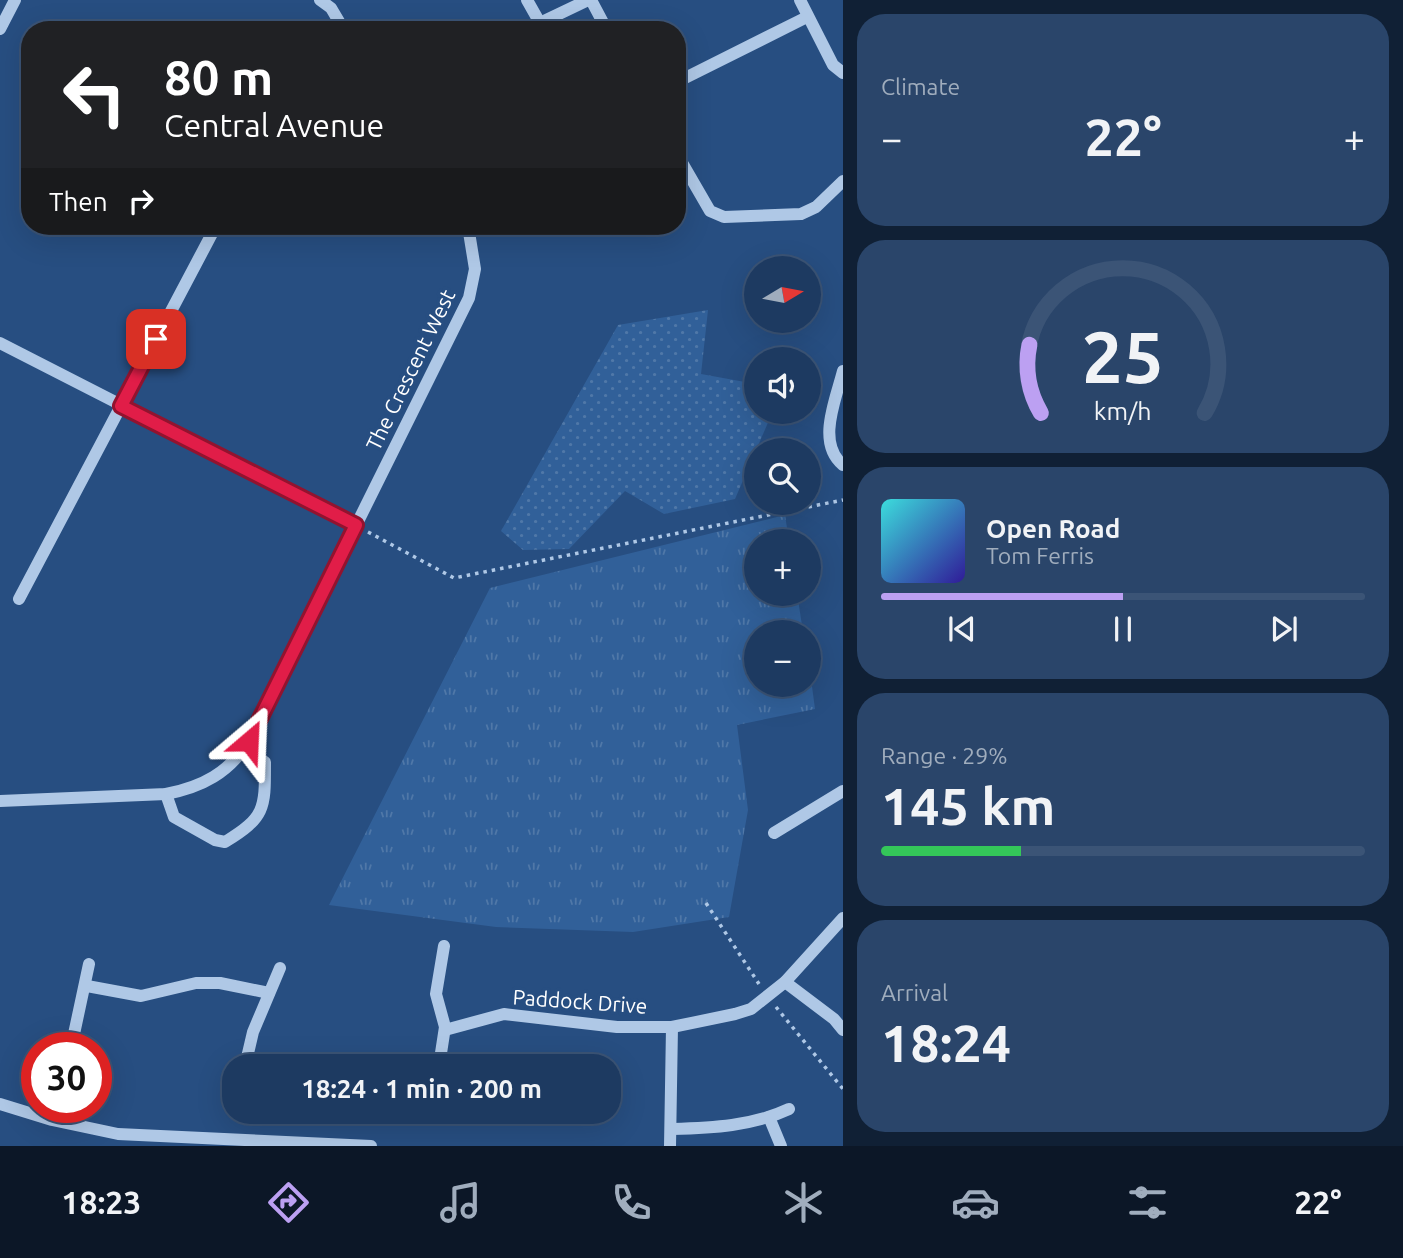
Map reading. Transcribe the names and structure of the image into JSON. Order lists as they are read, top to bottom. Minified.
{"streets":{"street":["The Crescent West","Paddock Drive"]},"north":"right","page":{"tile":["Climate",["Range · 29%","145 km"],["Arrival","18:24"]],"turn":["80 m","Central Avenue"],"heat":["−","22°","+"],"then":"Then","map_buttons":["+","−"],"song":["Open Road","Tom Ferris"],"limit":"30","trip":"18:24 · 1 min · 200 m","tabs":["18:23","22°"],"gauge":["25","km/h"]}}
